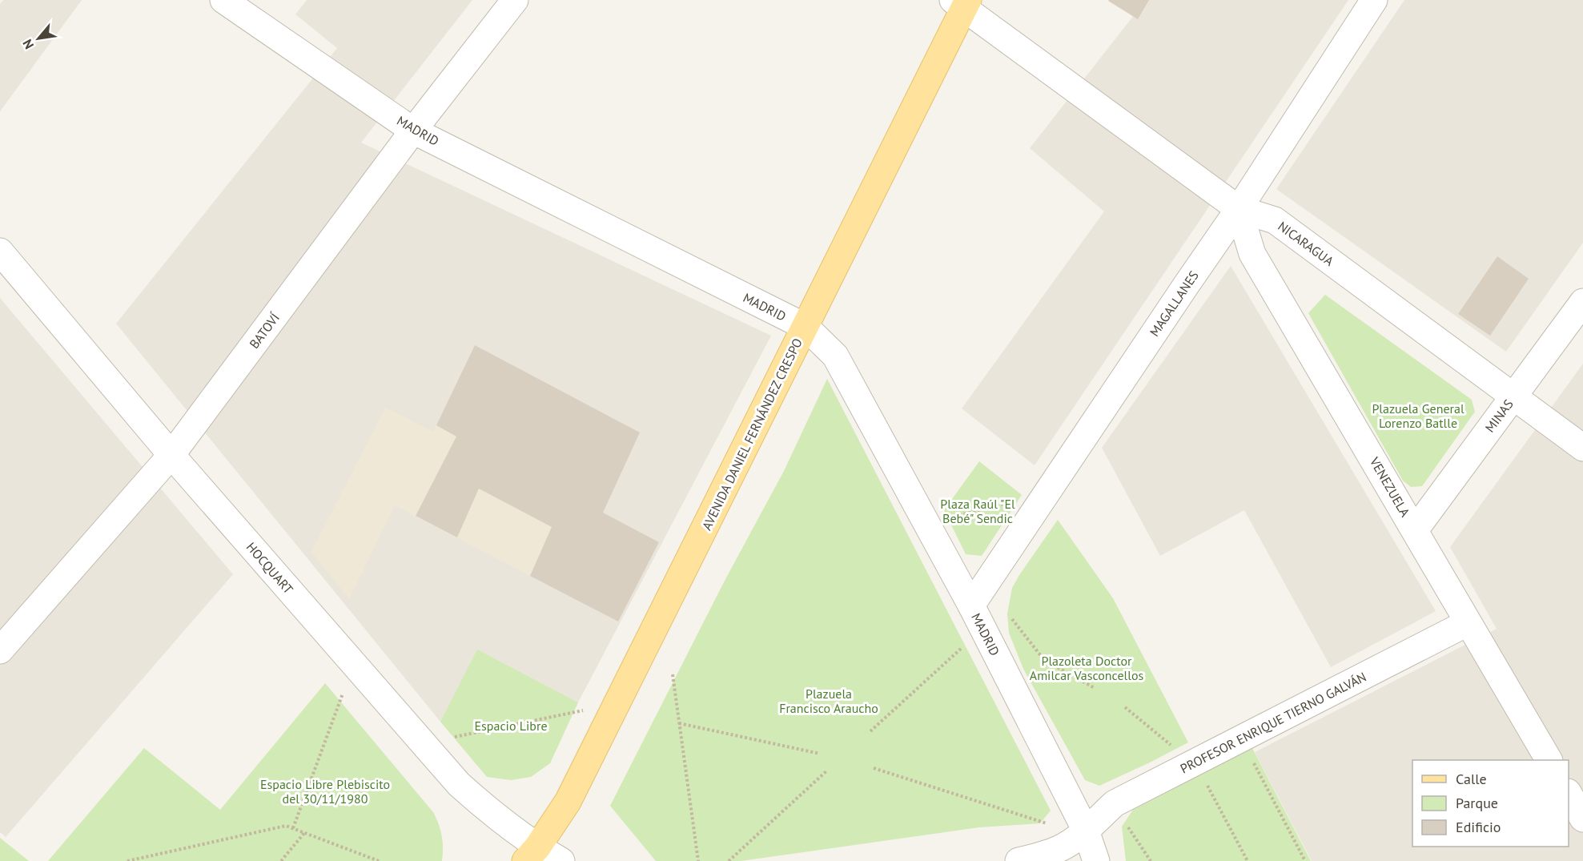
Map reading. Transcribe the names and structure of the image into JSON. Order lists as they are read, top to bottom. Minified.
{"streets":{"main road":["AVENIDA DANIEL FERNÁNDEZ CRESPO"],"street":["MADRID","NICARAGUA","MAGALLANES","BATOVÍ","MINAS","VENEZUELA","HOCQUART","PROFESOR ENRIQUE TIERNO GALVÁN"]},"crossings":[["MADRID","MAGALLANES"],["MADRID","BATOVÍ"],["MADRID","AVENIDA DANIEL FERNÁNDEZ CRESPO"],["MADRID","PROFESOR ENRIQUE TIERNO GALVÁN"],["NICARAGUA","MAGALLANES"],["NICARAGUA","MINAS"],["NICARAGUA","AVENIDA DANIEL FERNÁNDEZ CRESPO"],["NICARAGUA","VENEZUELA"],["MAGALLANES","VENEZUELA"],["BATOVÍ","HOCQUART"],["MINAS","VENEZUELA"],["AVENIDA DANIEL FERNÁNDEZ CRESPO","HOCQUART"],["VENEZUELA","PROFESOR ENRIQUE TIERNO GALVÁN"]],"parks":["Plazuela General Lorenzo Batlle","Plaza Raúl \"El Bebé\" Sendic","Plazoleta Doctor Amilcar Vasconcellos","Plazuela Francisco Araucho","Espacio Libre","Espacio Libre Plebiscito del 30/11/1980"],"legend":["Calle","Parque","Edificio"],"north":"bottom left"}
